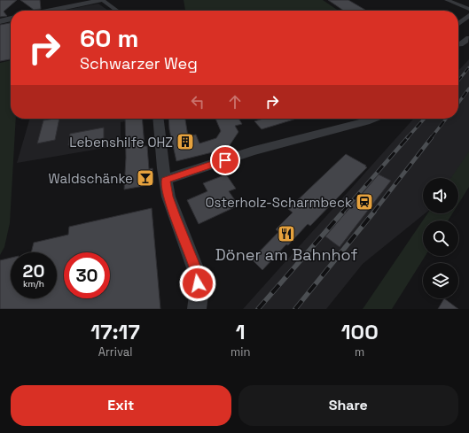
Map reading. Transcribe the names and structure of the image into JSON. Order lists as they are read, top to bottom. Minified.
{"places":{"building":["Lebenshilfe OHZ"],"bar":["Waldschänke"],"station":["Osterholz-Scharmbeck"],"restaurant":["Döner am Bahnhof"]},"page":{"turn":["60 m","Schwarzer Weg"],"speed":"20 km/h","limit":"30","eta":["17:17","Arrival","1","min","100","m"],"buttons":["Exit","Share"]}}
